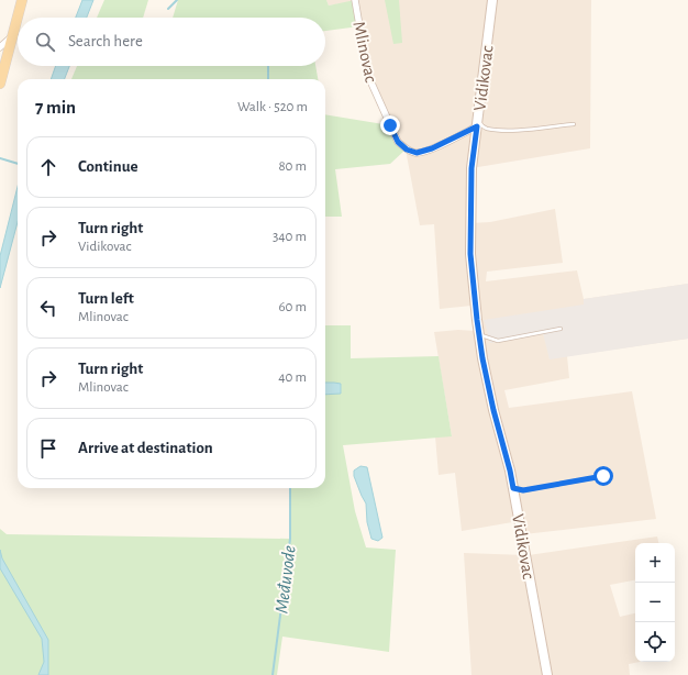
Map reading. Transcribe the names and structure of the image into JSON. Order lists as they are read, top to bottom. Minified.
{"streets":{"street":["Mlinovac","Vidikovac"]},"crossings":[["Mlinovac","Vidikovac"]],"water":["Međuvode"],"page":{"search":"Search here","heading":["7 min","Walk · 520 m"],"list":[["Continue","80 m"],["Turn right","Vidikovac","340 m"],["Turn left","Mlinovac","60 m"],["Turn right","Mlinovac","40 m"],"Arrive at destination"],"map_buttons":["+","−"]}}
